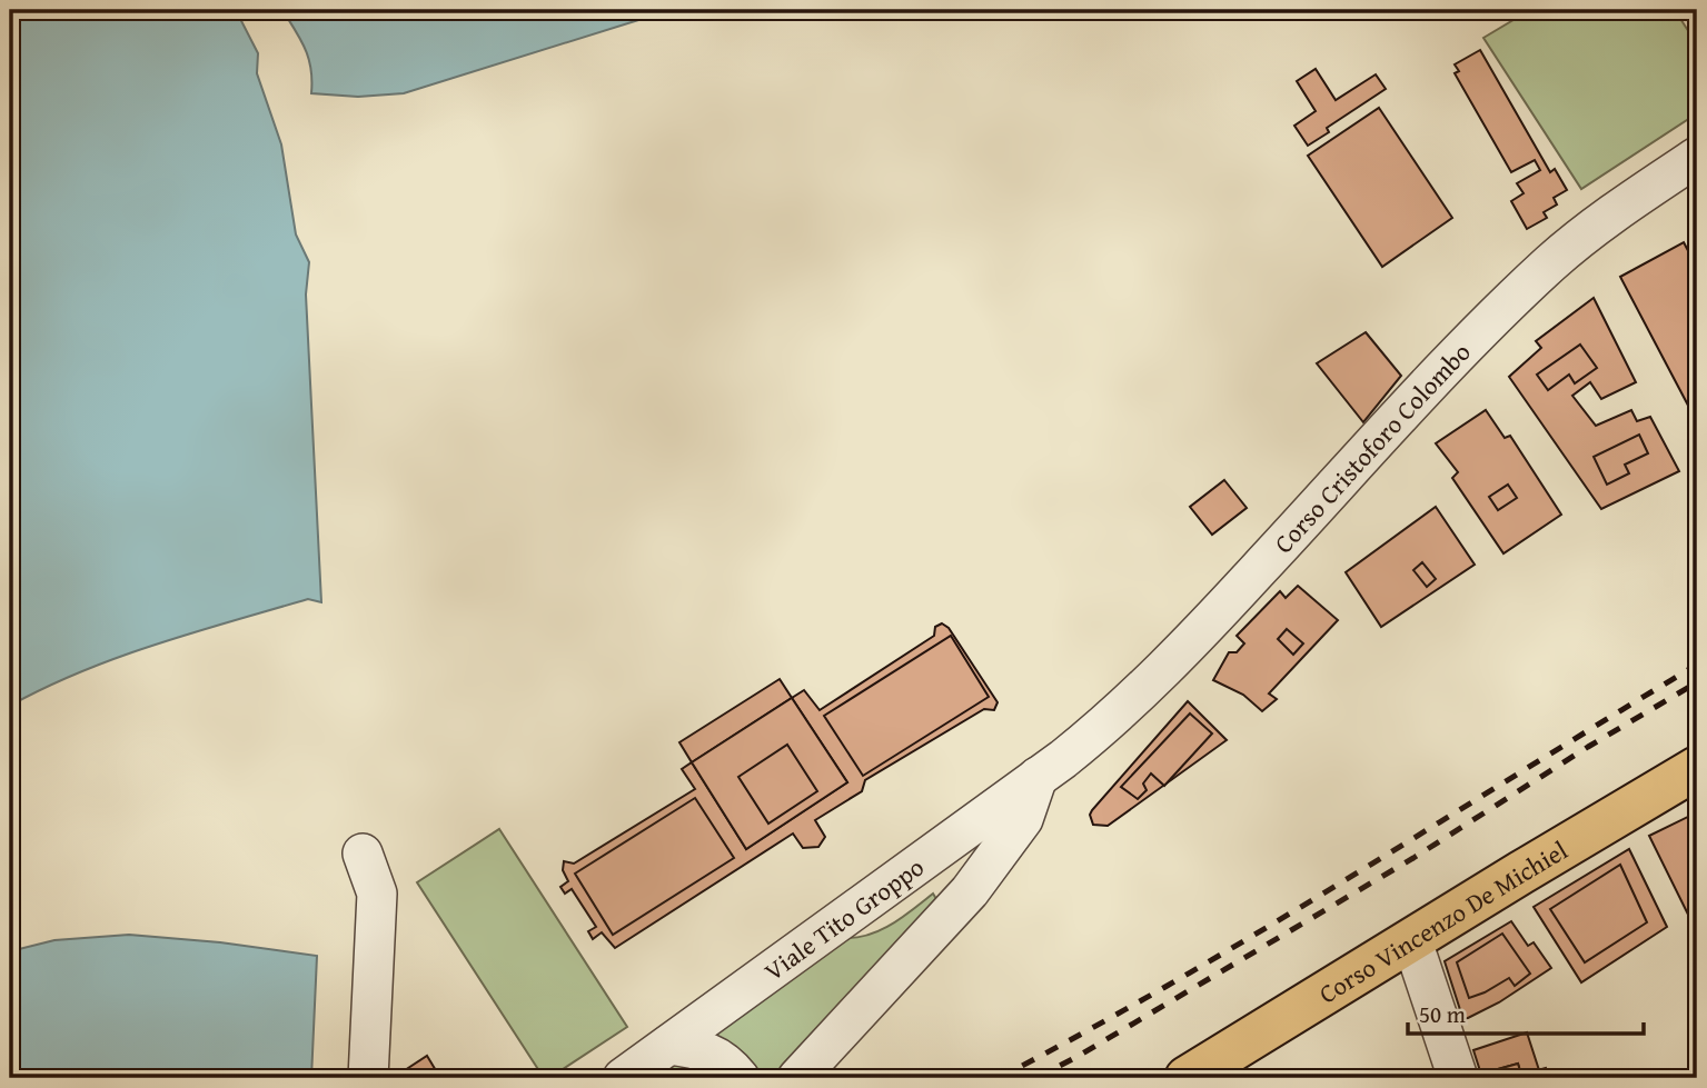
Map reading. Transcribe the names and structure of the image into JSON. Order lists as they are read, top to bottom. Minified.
{"streets":{"main road":["Corso Vincenzo De Michiel"],"street":["Corso Cristoforo Colombo","Viale Tito Groppo"]},"crossings":[["Corso Cristoforo Colombo","Viale Tito Groppo"]],"scale_bar":"50 m"}
